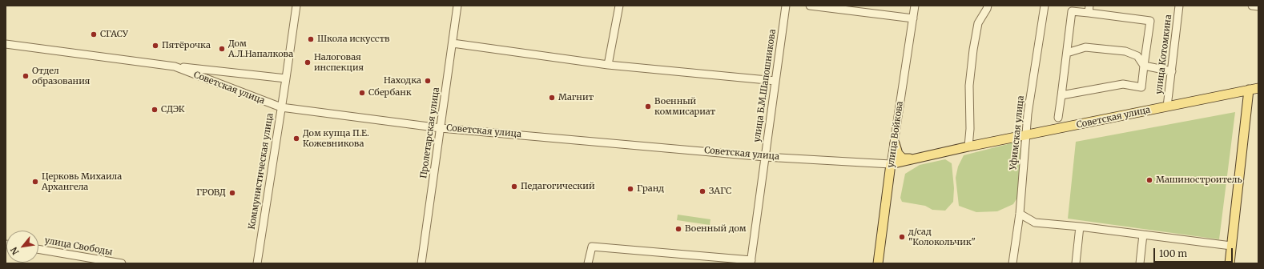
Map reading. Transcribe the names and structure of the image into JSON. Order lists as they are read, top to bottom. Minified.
{"streets":{"main road":["Советская улица","улица Войкова"],"street":["улица Котомкина","улица Б.М.Шапошникова","Пролетарская улица","Уфимская улица","Коммунистическая улица","улица Свободы"]},"crossings":[["улица Котомкина","Советская улица"],["улица Б.М.Шапошникова","Советская улица"],["Советская улица","Пролетарская улица"],["Советская улица","Уфимская улица"],["Советская улица","улица Войкова"],["Советская улица","Коммунистическая улица"]],"places":["СГАСУ","Школа искусств","Пятёрочка","Дом А.Л.Напалкова","Налоговая инспекция","Отдел образования","Находка","Сбербанк","Магнит","Военный коммисариат","СДЭК","Дом купца П.Е. Кожевникова","Машиностроитель","Церковь Михаила Архангела","Педагогический","Гранд","ЗАГС","ГРОВД","Военный дом","д/сад \"Колокольчик\""],"scale_bar":"100 m","north":"bottom left"}
